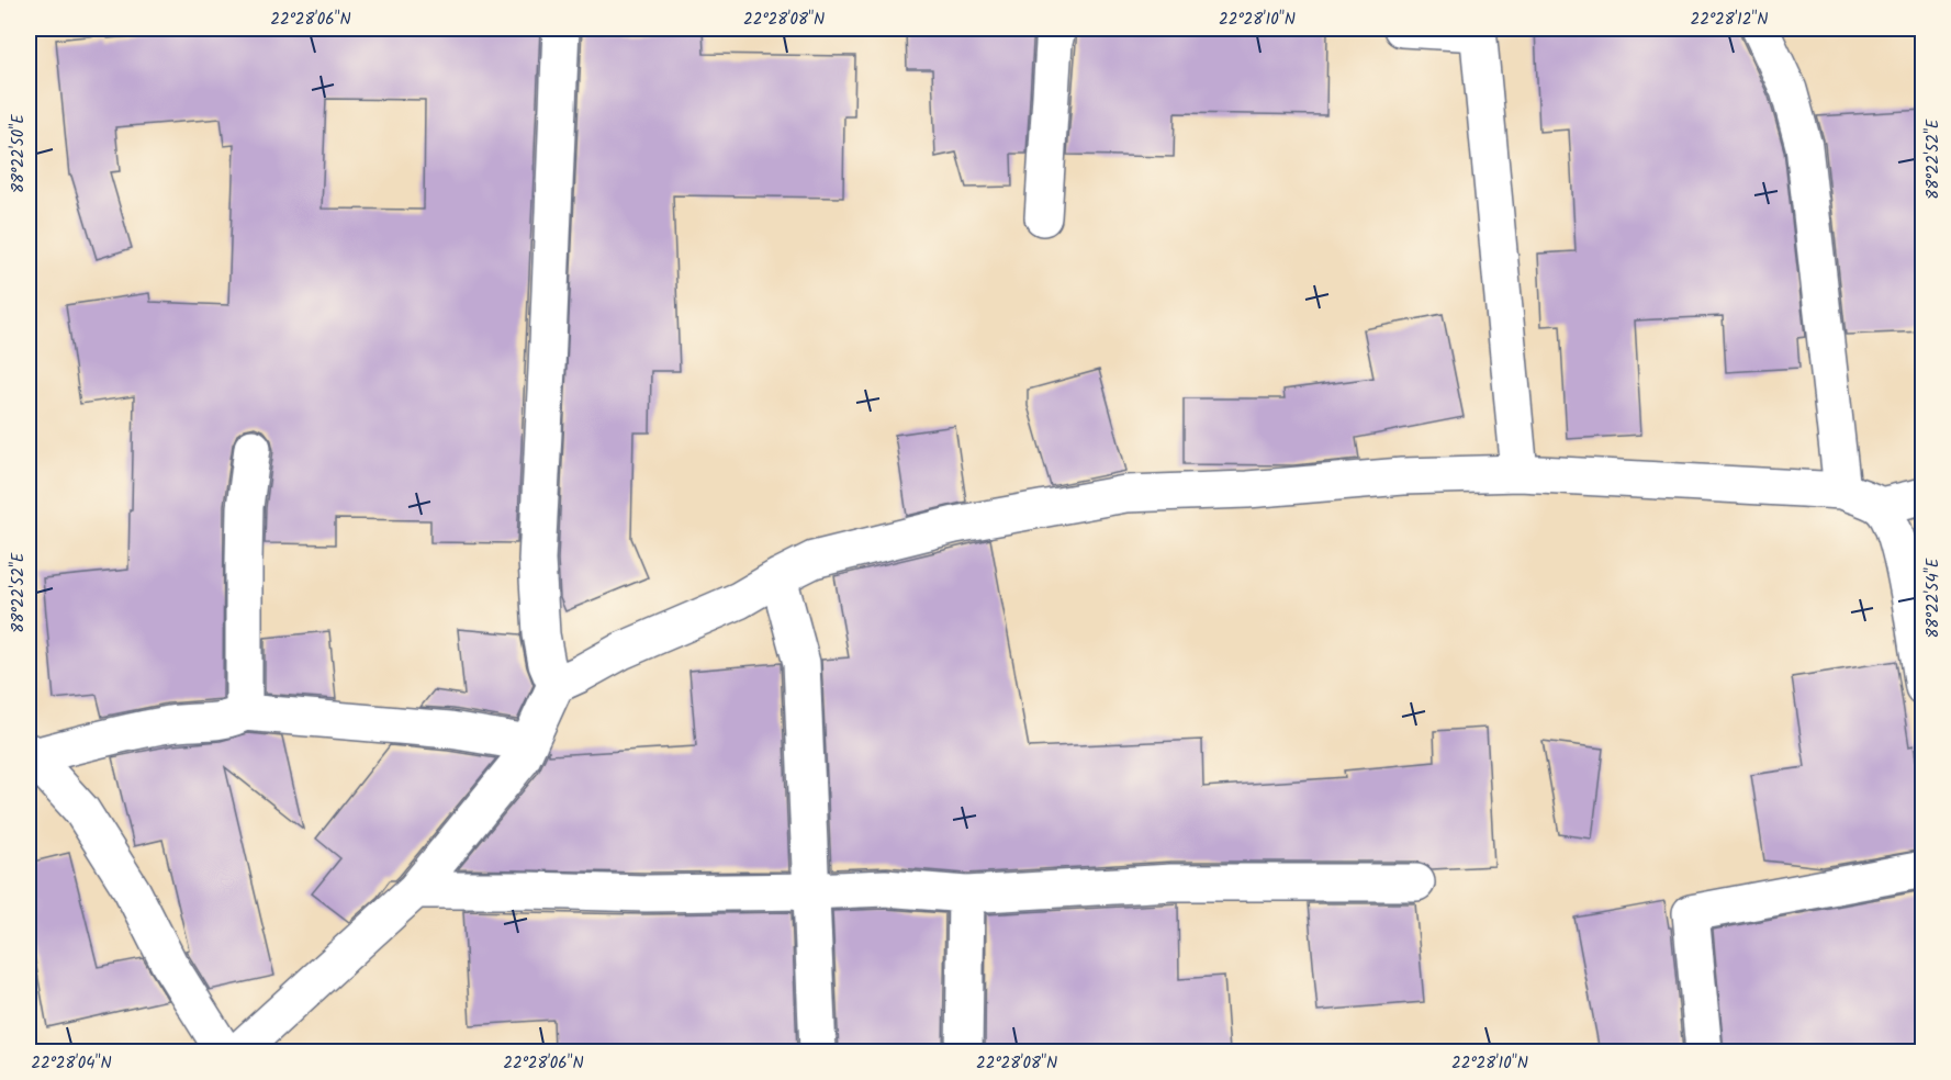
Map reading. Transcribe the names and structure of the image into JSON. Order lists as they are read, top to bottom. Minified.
{"coordinates":["22°28'06\"N","22°28'08\"N","22°28'10\"N","22°28'12\"N","88°22'50\"E","88°22'52\"E","88°22'54\"E","22°28'04\"N"]}
